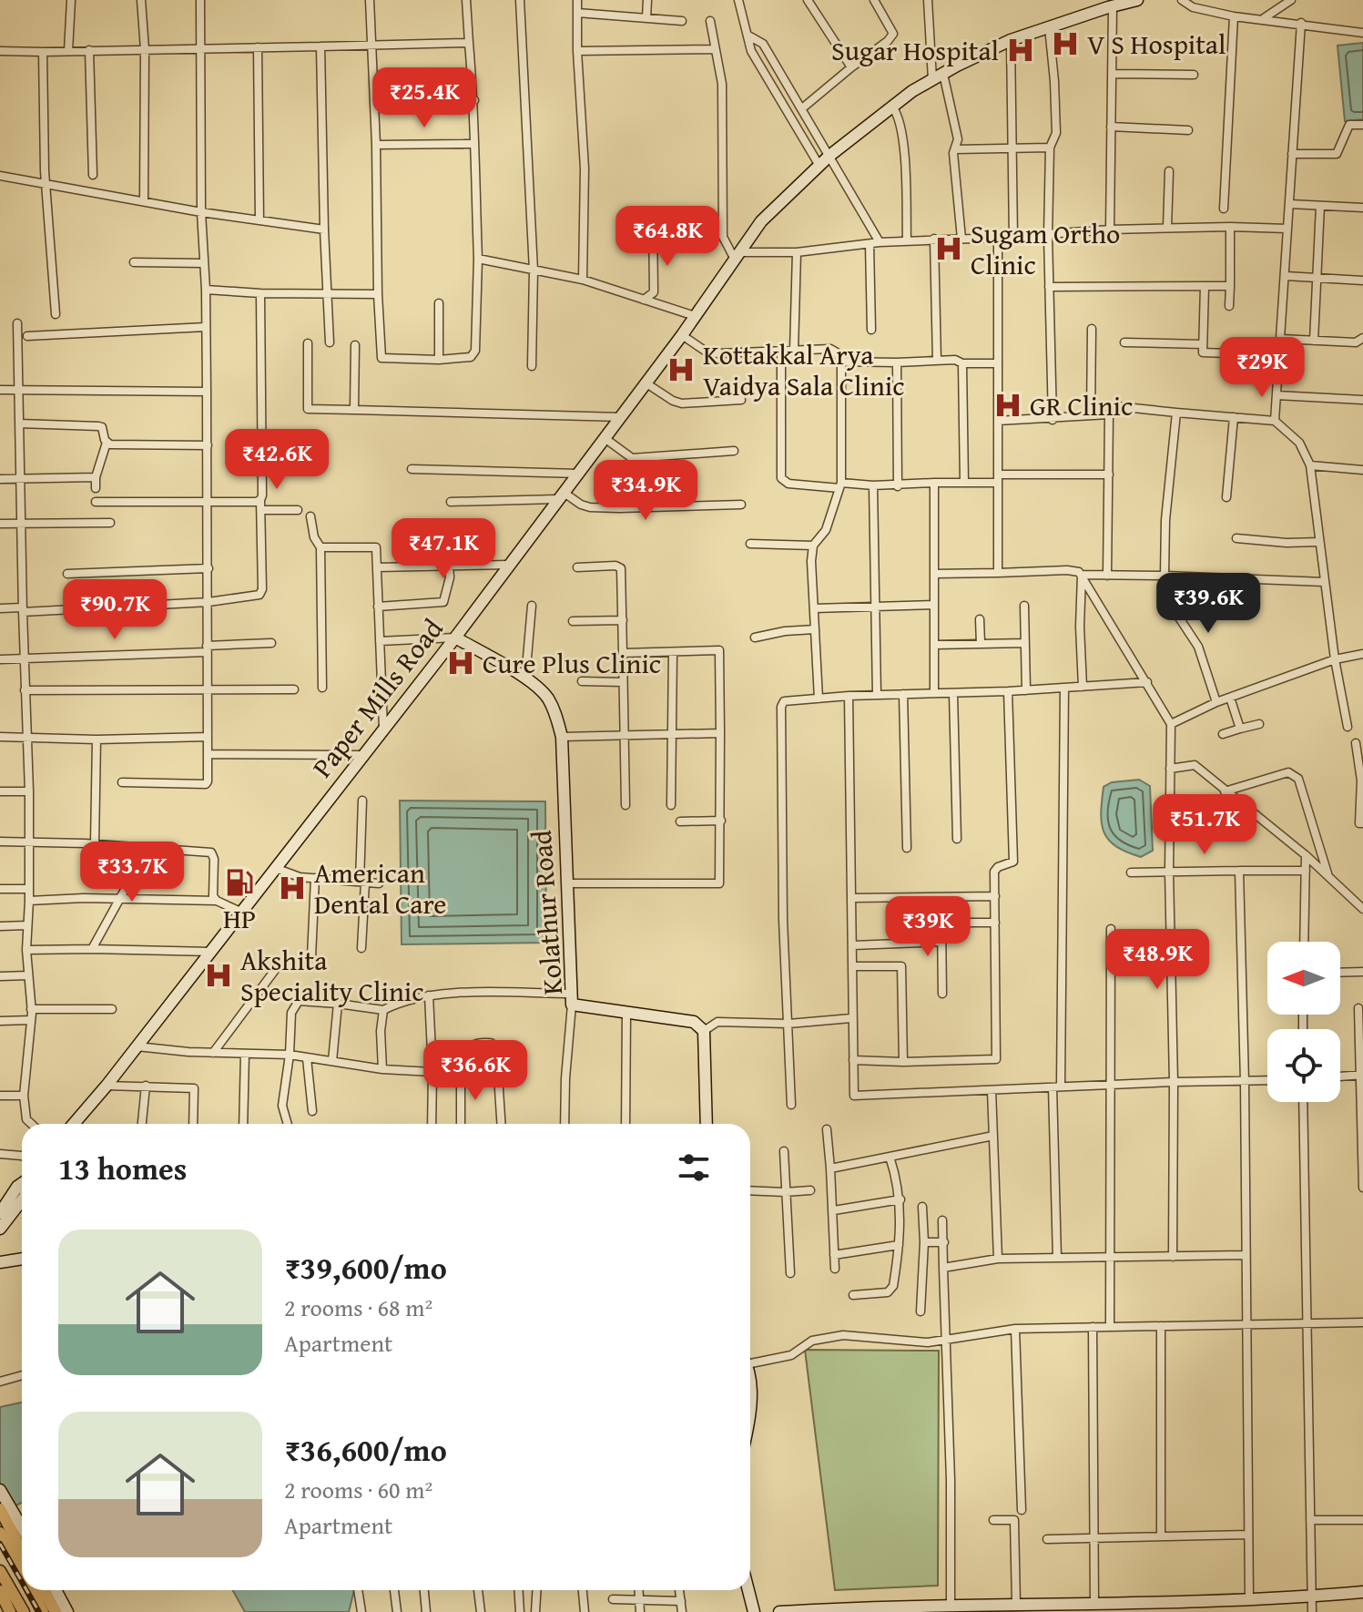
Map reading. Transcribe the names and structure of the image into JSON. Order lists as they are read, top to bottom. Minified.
{"streets":{"main road":["Paper Mills Road","Kolathur Road"]},"crossings":[["Paper Mills Road","Kolathur Road"]],"places":{"hospital":["V S Hospital","Sugar Hospital","Sugam Ortho Clinic","Kottakkal Arya Vaidya Sala Clinic","GR Clinic","Cure Plus Clinic","American Dental Care","Akshita Speciality Clinic"],"fuel station":["HP"]},"north":"left","page":{"price":["₹25.4K","₹64.8K","₹29K","₹42.6K","₹34.9K","₹47.1K","₹39.6K","₹90.7K","₹51.7K","₹33.7K","₹39K","₹48.9K","₹36.6K"],"heading":"13 homes","list":[{"name":"₹39,600/mo","note":"2 rooms · 68 m² · Apartment"},{"name":"₹36,600/mo","note":"2 rooms · 60 m² · Apartment"}]}}
